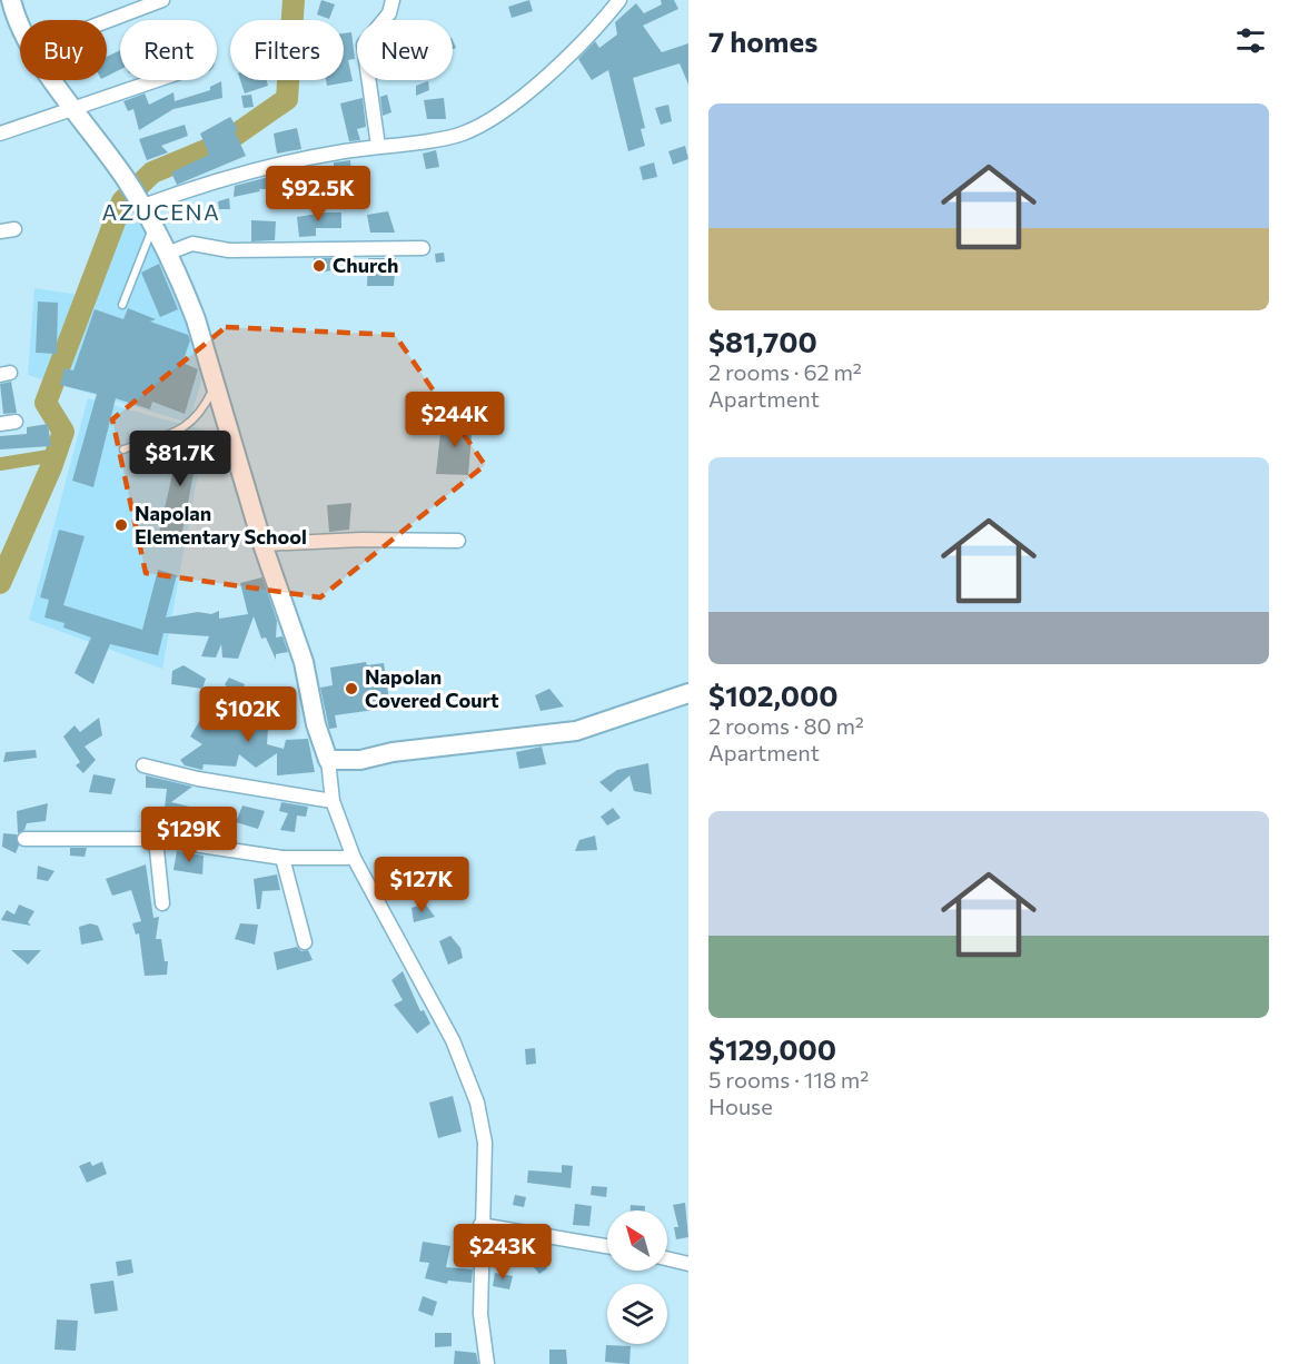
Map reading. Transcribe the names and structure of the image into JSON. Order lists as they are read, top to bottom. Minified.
{"districts":["AZUCENA"],"places":["Church","Napolan Elementary School","Napolan Covered Court"],"north":"top left","page":{"heading":"7 homes","chip":["Buy","Rent","Filters","New"],"list":[{"name":"$81,700","note":"2 rooms · 62 m² · Apartment"},{"name":"$102,000","note":"2 rooms · 80 m² · Apartment"},{"name":"$129,000","note":"5 rooms · 118 m² · House"}],"price":["$92.5K","$244K","$81.7K","$102K","$129K","$127K","$243K"]}}
